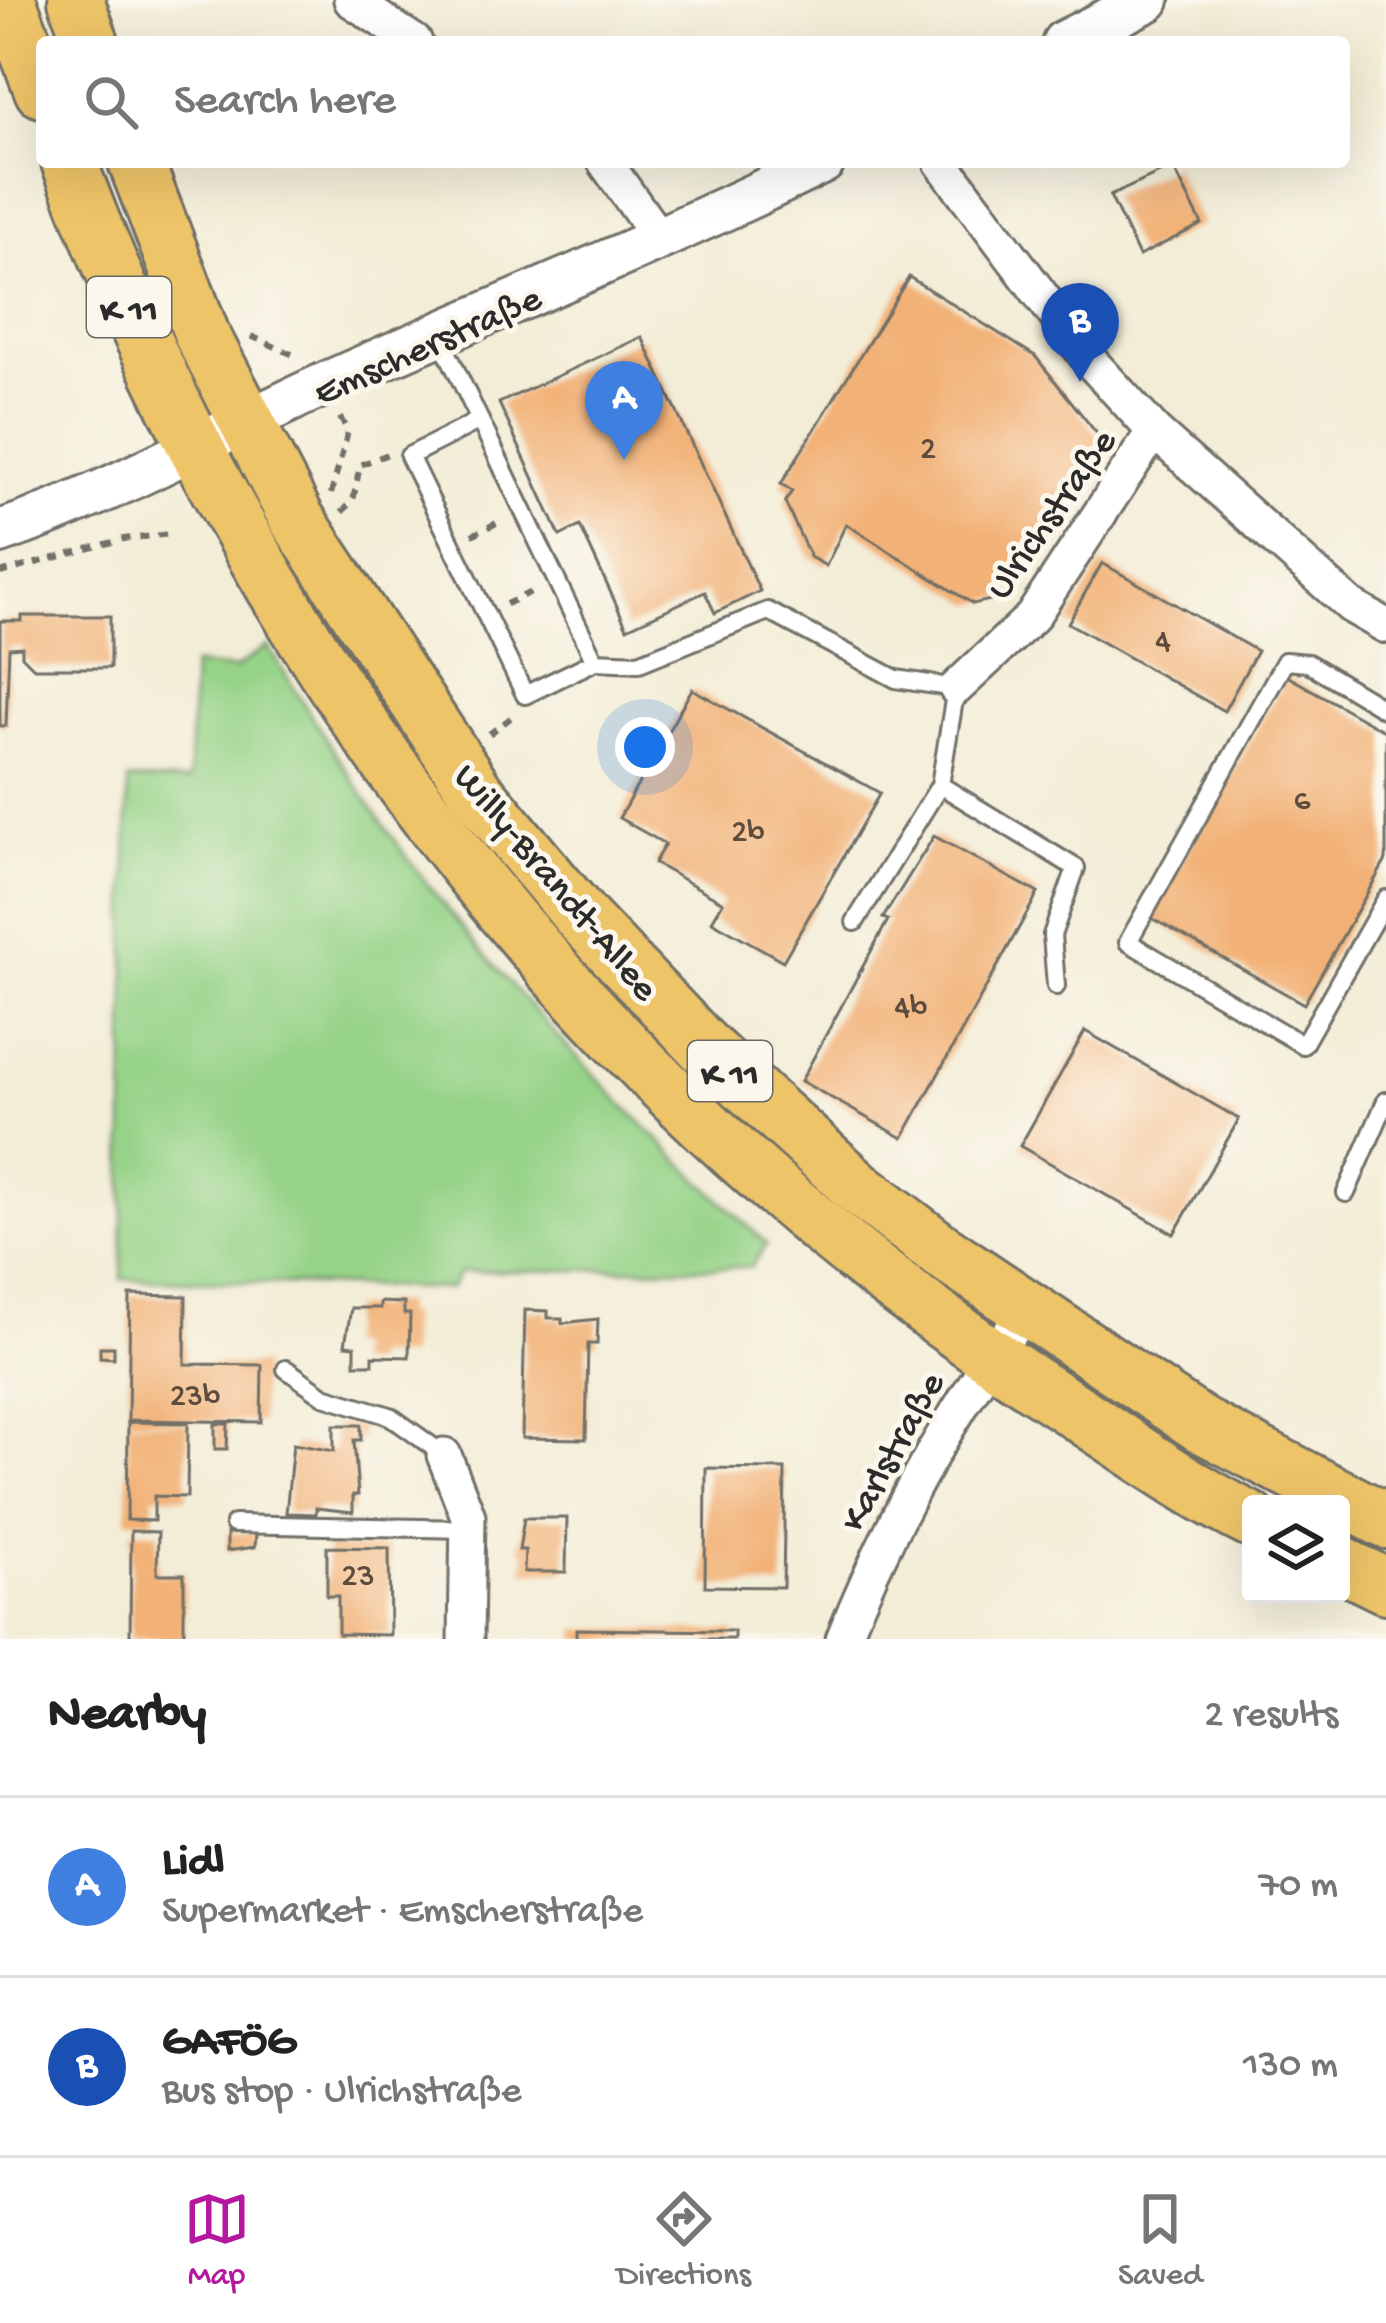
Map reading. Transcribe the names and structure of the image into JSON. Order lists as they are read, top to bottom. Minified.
{"streets":{"main road":["K 11","Willy-Brandt-Allee"],"street":["Emscherstraße","Ulrichstraße","Karlstraße"]},"crossings":[["Emscherstraße","Willy-Brandt-Allee"],["Willy-Brandt-Allee","Karlstraße"]],"house_numbers":["2","4","6","2b","4b","23b","23"],"page":{"search":"Search here","pins":["B","A"],"heading":["Nearby","2 results"],"list":[{"mark":"A","name":"Lidl","note":"Supermarket · Emscherstraße","value":"70 m"},{"mark":"B","name":"GAFÖG","note":"Bus stop · Ulrichstraße","value":"130 m"}],"nav":["Map","Directions","Saved"]}}
